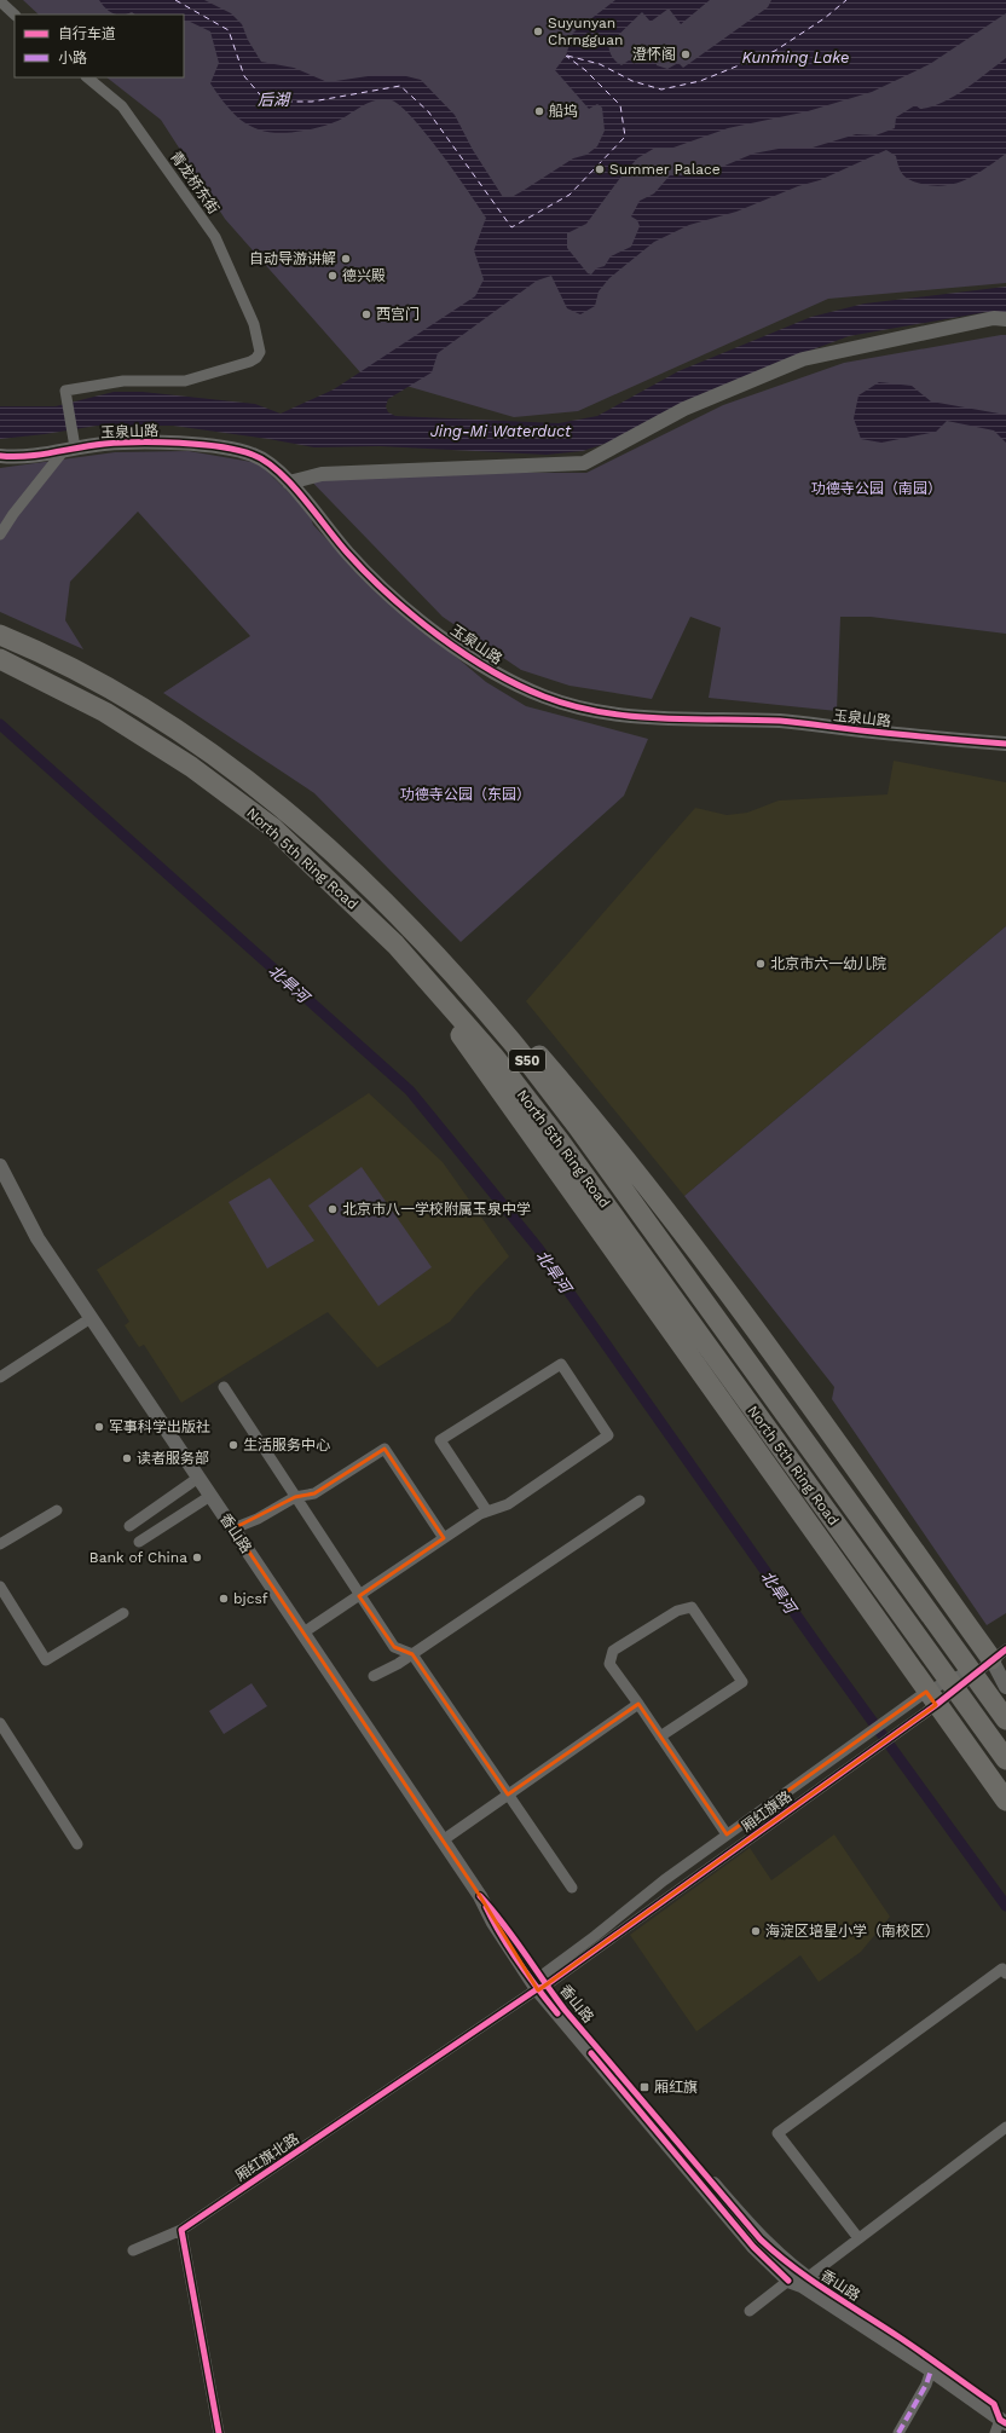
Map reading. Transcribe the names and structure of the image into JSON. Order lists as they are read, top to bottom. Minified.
{"streets":{"highway":["North 5th Ring Road","S50"],"street":["青龙桥东街","玉泉山路","香山路","厢红旗路","厢红旗北路"]},"crossings":[["青龙桥东街","玉泉山路"],["香山路","厢红旗路"],["香山路","厢红旗北路"],["厢红旗路","厢红旗北路"]],"water":["Kunming Lake","后湖","Jing-Mi Waterduct","北旱河"],"parks":["功德寺公园（南园）","功德寺公园（东园）"],"places":{"other":["Suyunyan Chrngguan","澄怀阁","船坞","Summer Palace","自动导游讲解","德兴殿","西宫门","北京市六一幼儿院","北京市八一学校附属玉泉中学","军事科学出版社","生活服务中心","读者服务部","Bank of China","bjcsf","海淀区培星小学（南校区）"],"transit":["厢红旗"]},"legend":["自行车道","小路"]}
